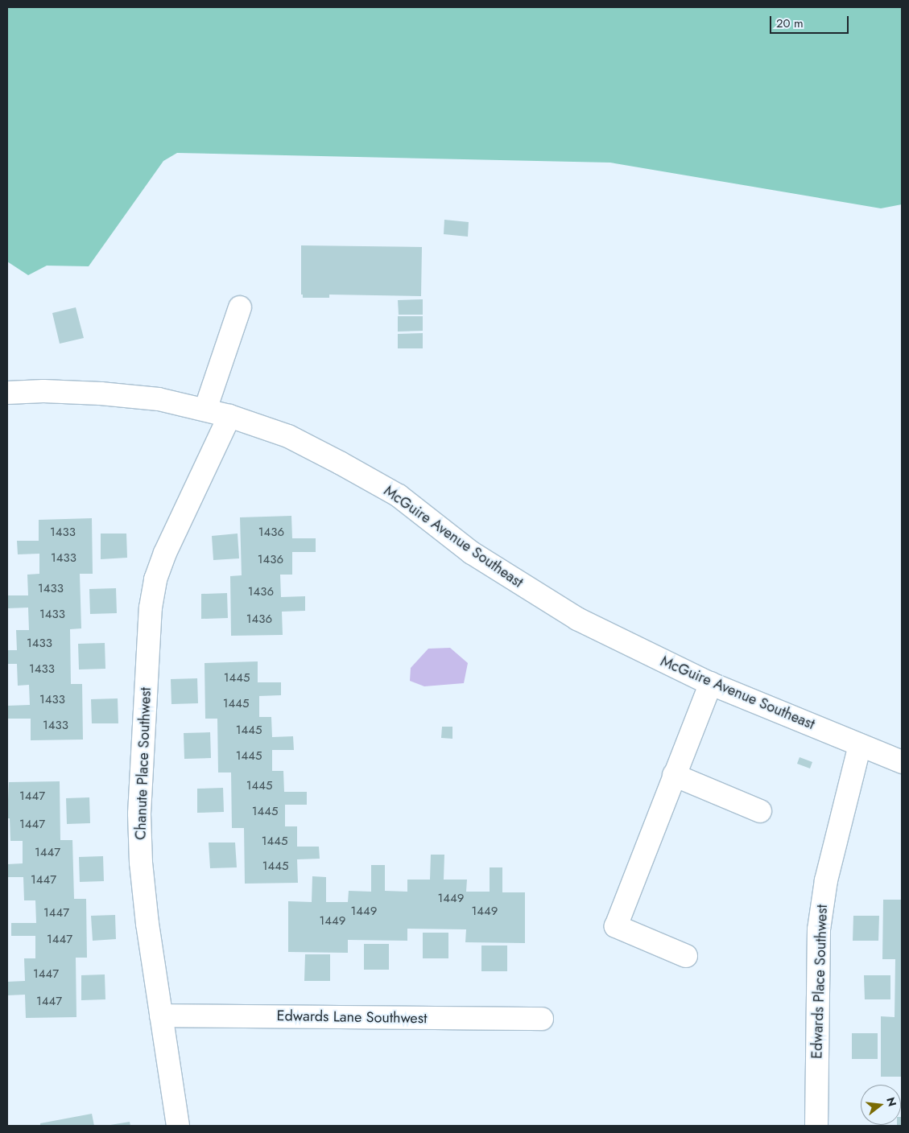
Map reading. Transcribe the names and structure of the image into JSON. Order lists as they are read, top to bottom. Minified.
{"streets":{"street":["McGuire Avenue Southeast","Chanute Place Southwest","Edwards Place Southwest","Edwards Lane Southwest"]},"crossings":[["McGuire Avenue Southeast","Chanute Place Southwest"],["McGuire Avenue Southeast","Edwards Place Southwest"],["Chanute Place Southwest","Edwards Lane Southwest"]],"house_numbers":["1433","1436","1433","1436","1433","1436","1433","1436","1433","1433","1445","1433","1445","1433","1445","1445","1445","1447","1445","1447","1445","1447","1445","1447","1449","1449","1449","1447","1449","1447","1447","1447"],"scale_bar":"20 m","north":"right"}
